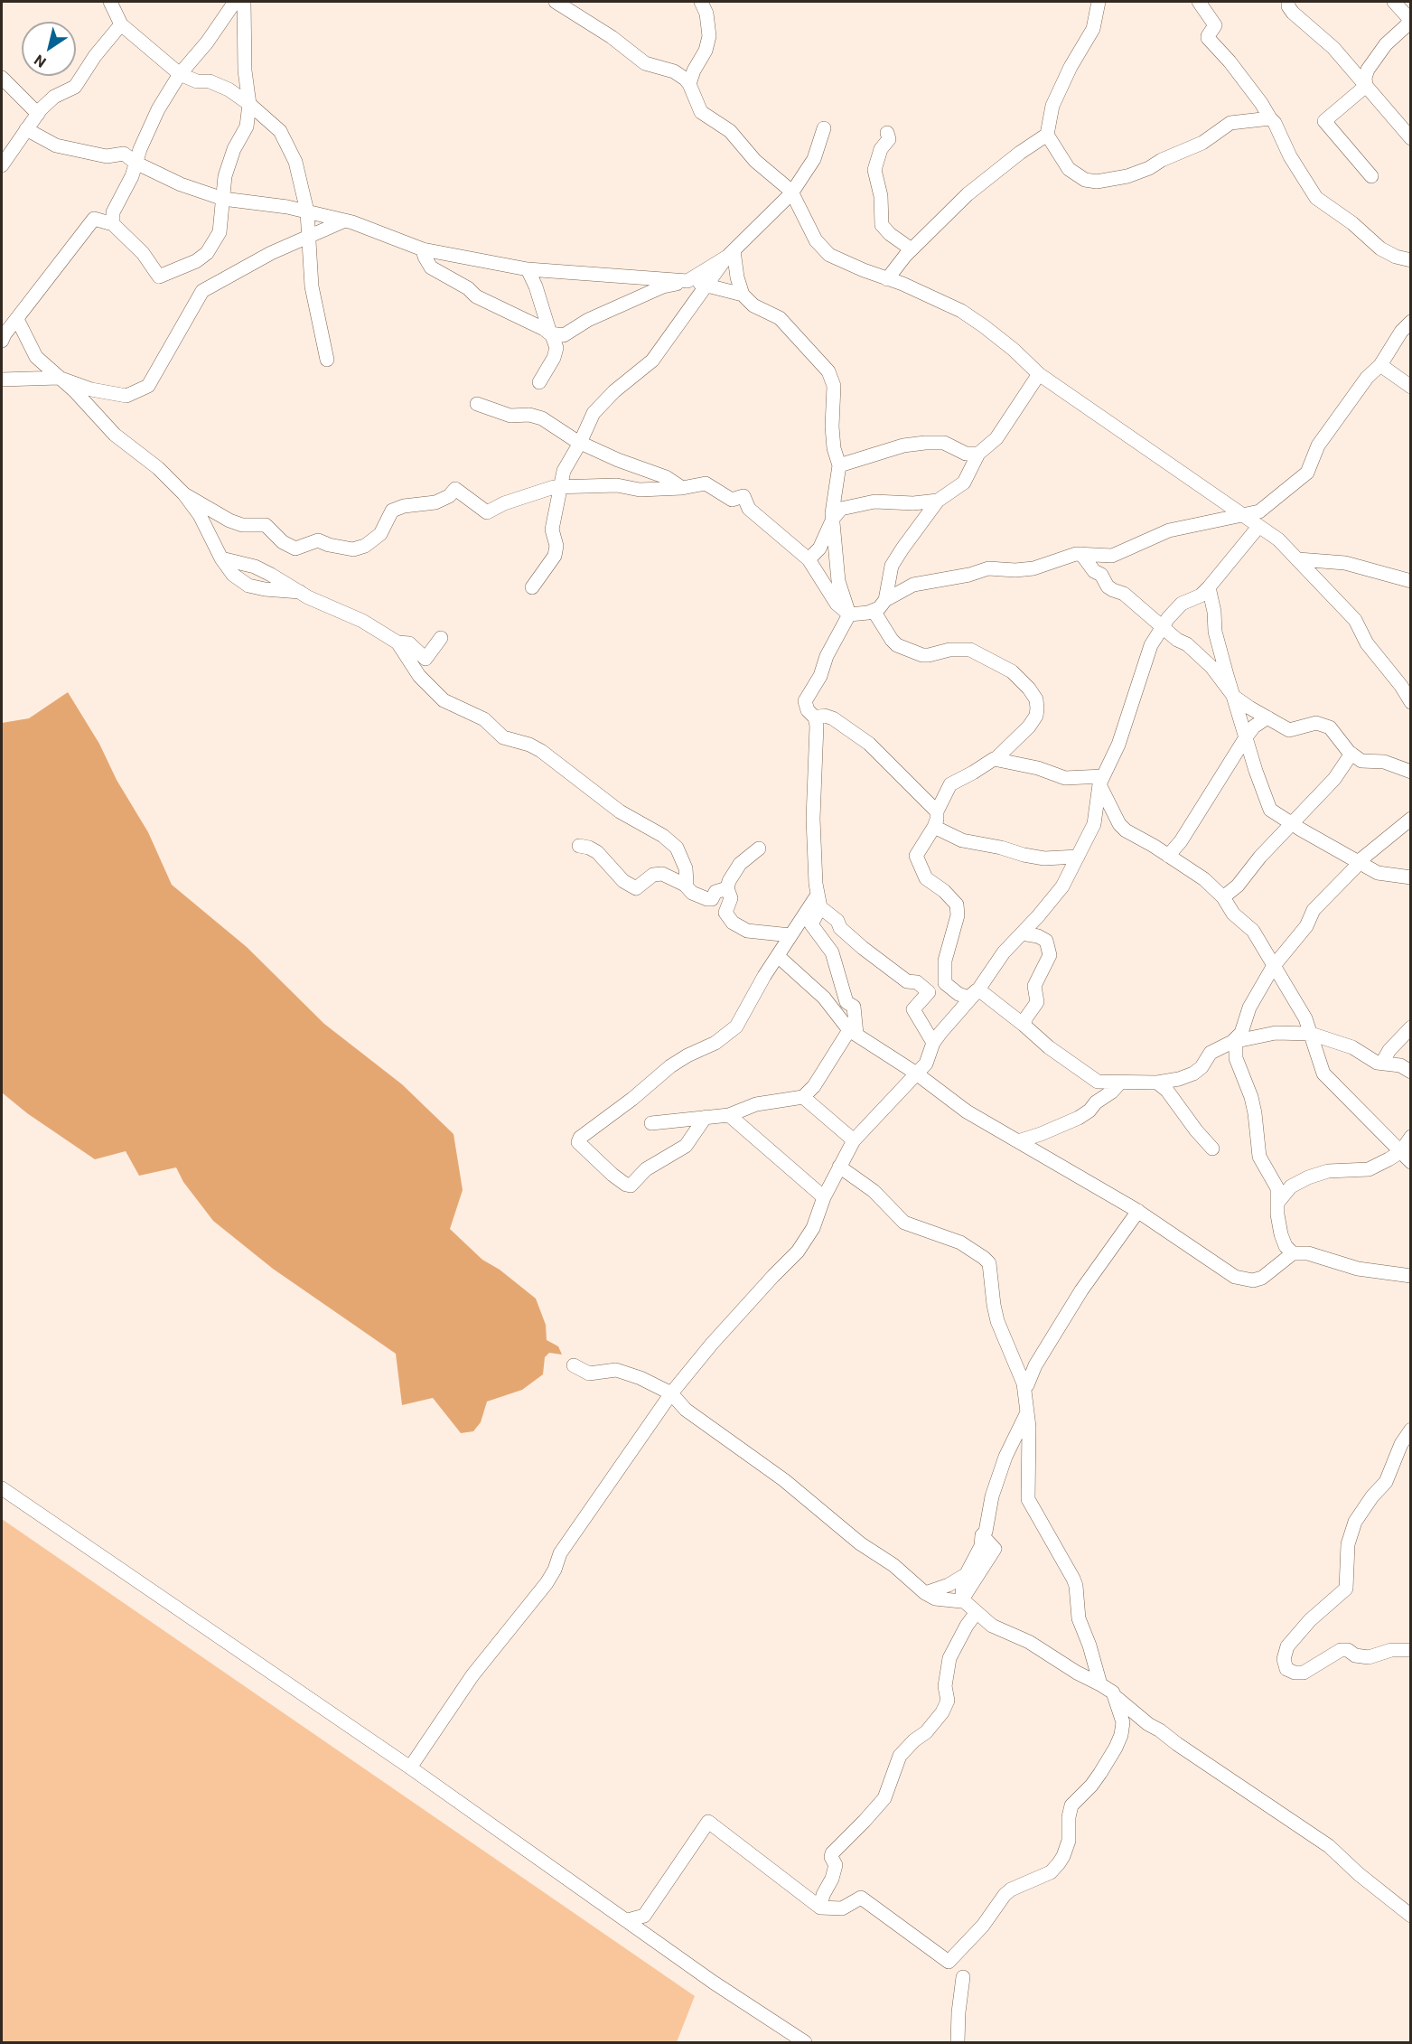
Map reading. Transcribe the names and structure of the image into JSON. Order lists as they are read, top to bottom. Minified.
{"north":"bottom left"}
